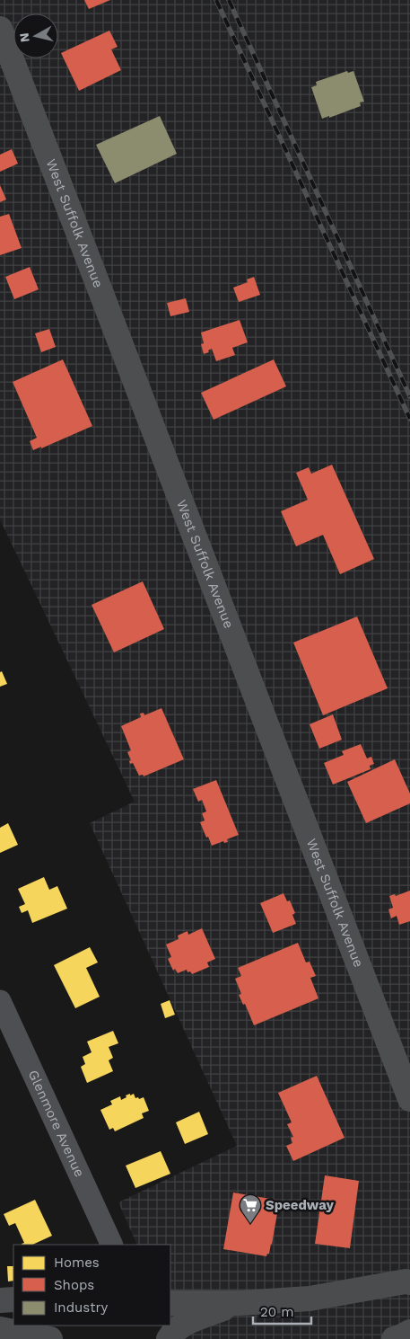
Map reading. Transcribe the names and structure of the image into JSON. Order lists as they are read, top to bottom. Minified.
{"streets":{"main road":["West Suffolk Avenue"],"street":["Glenmore Avenue"]},"places":{"supermarket":["Speedway"]},"legend":["Homes","Shops","Industry"],"scale_bar":"20 m","north":"left"}
